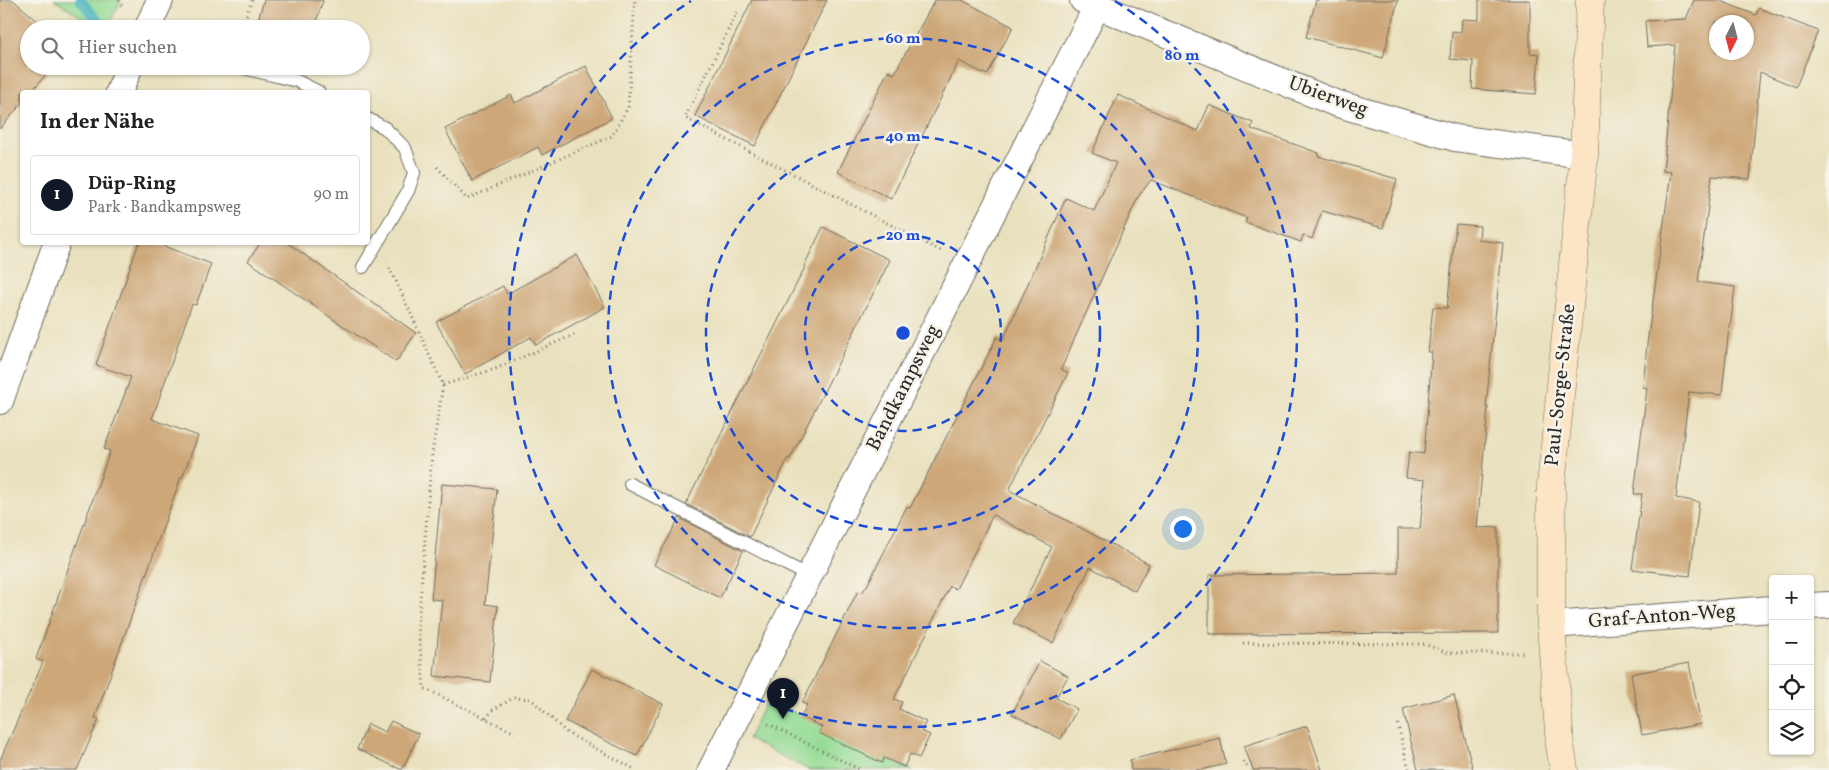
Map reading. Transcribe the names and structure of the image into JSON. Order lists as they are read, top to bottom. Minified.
{"streets":{"street":["Ubierweg","Paul-Sorge-Straße","Bandkampsweg","Graf-Anton-Weg"]},"crossings":[["Ubierweg","Paul-Sorge-Straße"],["Ubierweg","Bandkampsweg"],["Paul-Sorge-Straße","Graf-Anton-Weg"]],"north":"bottom","page":{"search":"Hier suchen","heading":"In der Nähe","list":[{"mark":"1","name":"Düp-Ring","note":"Park · Bandkampsweg","value":"90 m"}],"map_buttons":["+","−"],"pins":"1"},"rings":["60 m","80 m","40 m","20 m"]}
